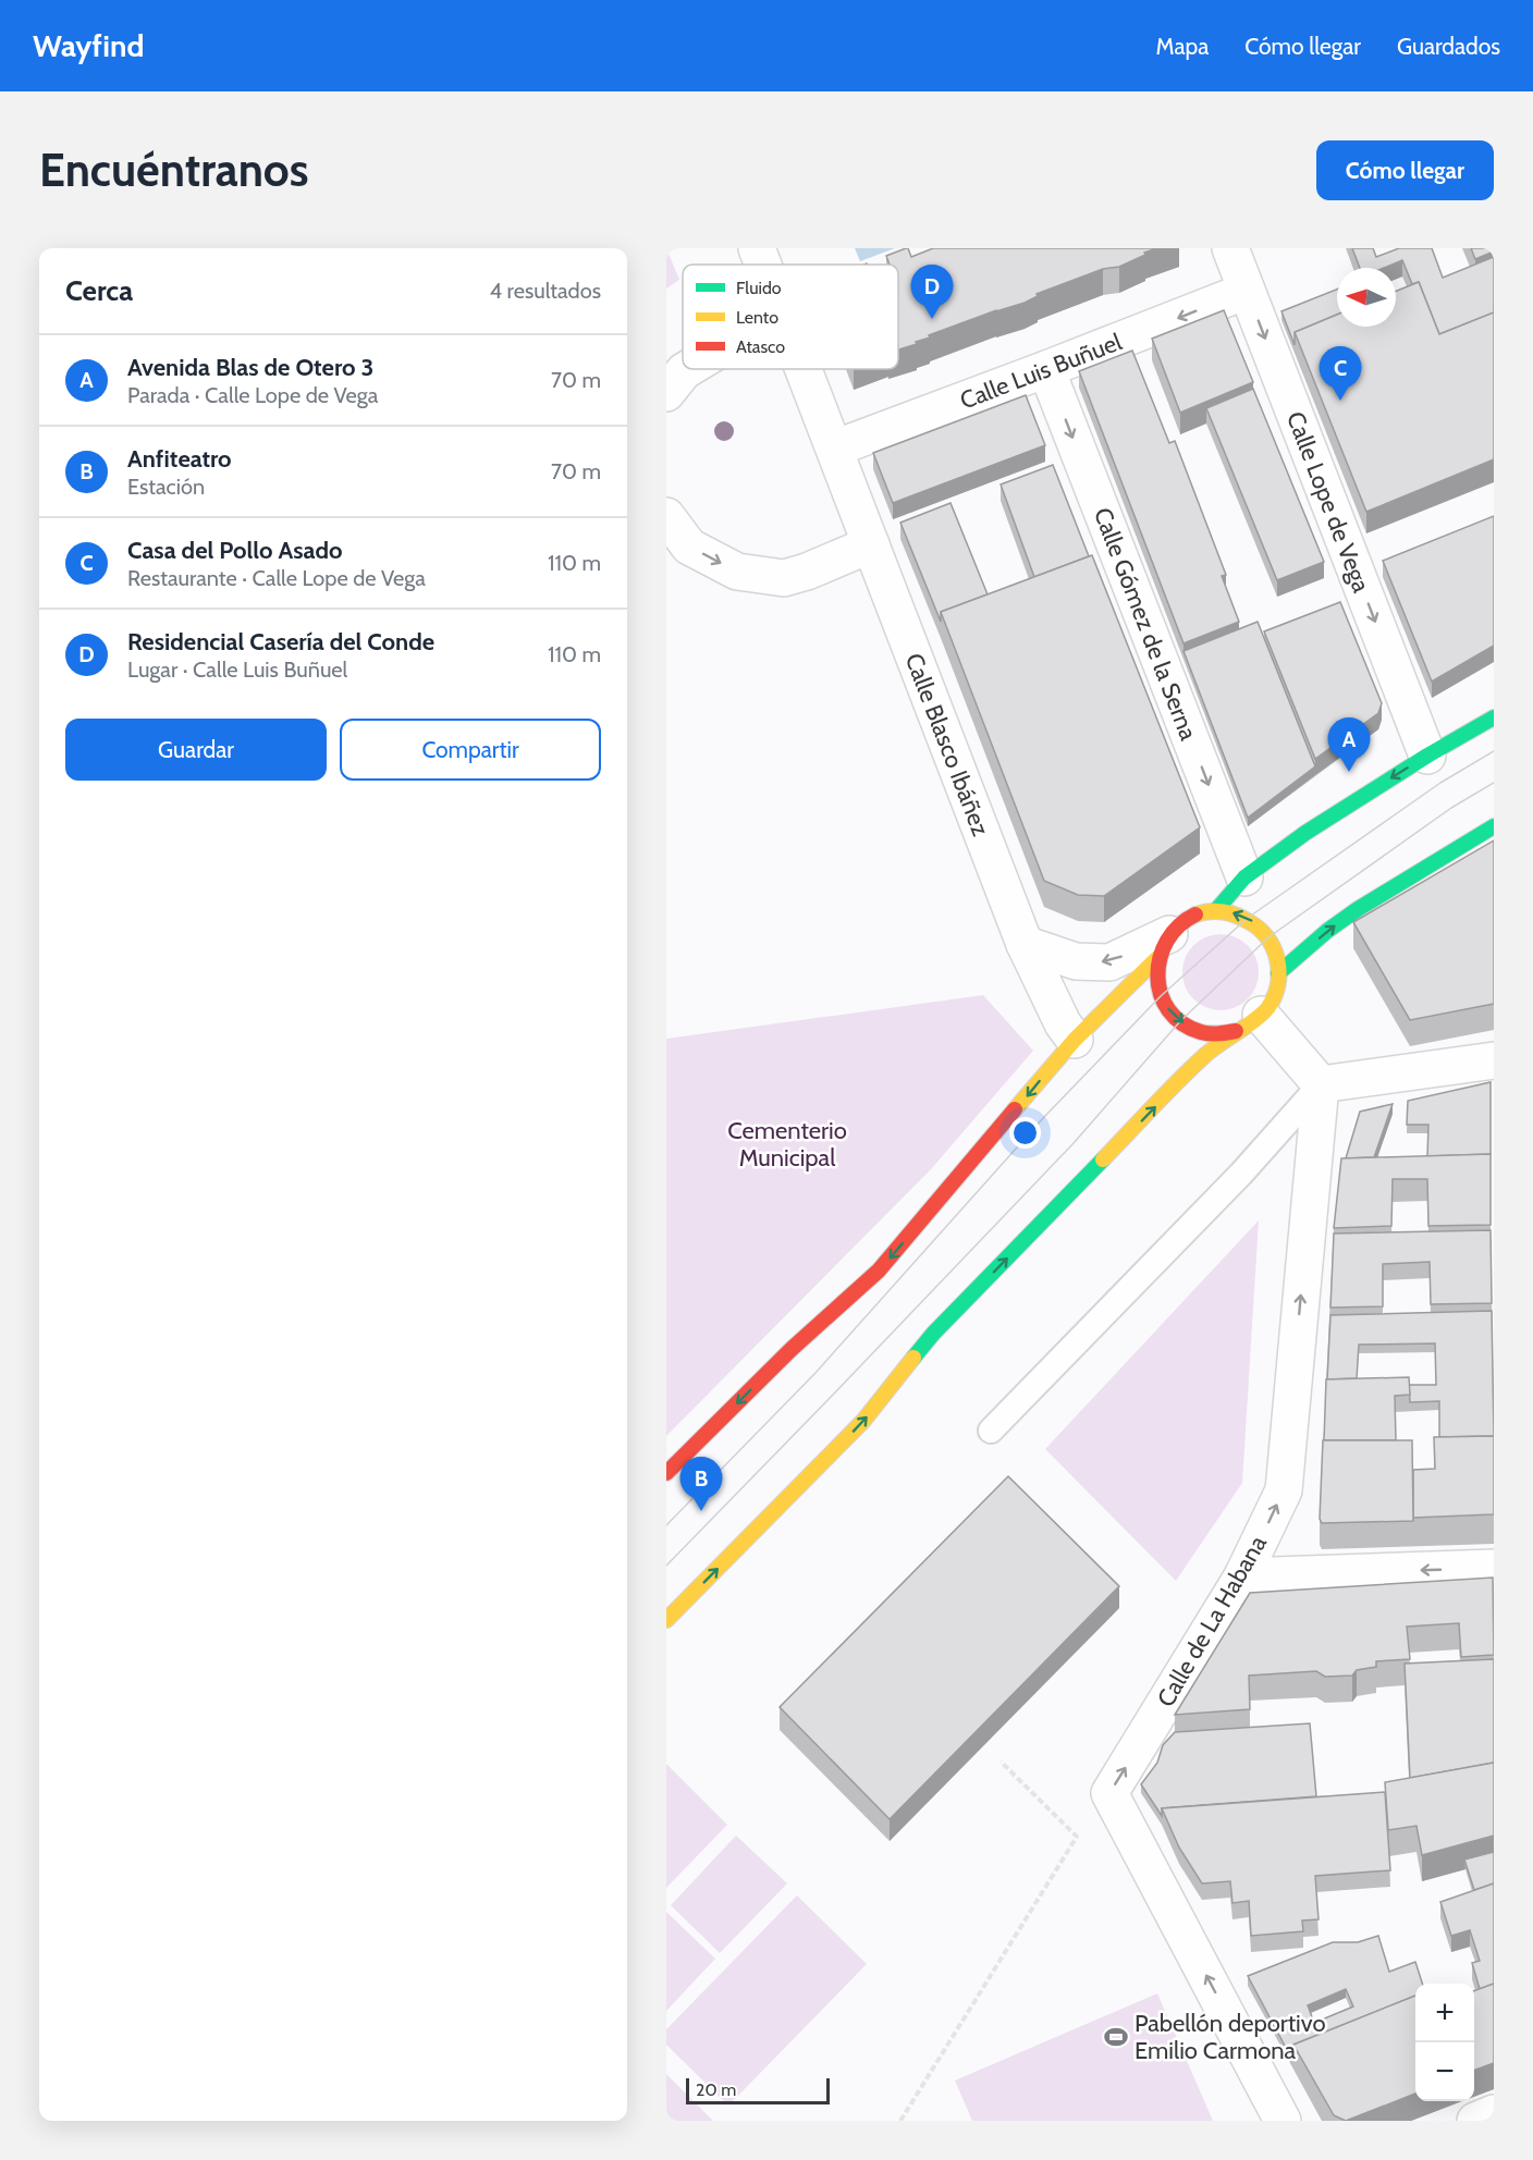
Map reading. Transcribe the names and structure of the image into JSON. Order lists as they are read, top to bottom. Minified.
{"streets":{"street":["Calle Luis Buñuel","Calle Lope de Vega","Calle Gómez de la Serna","Calle Blasco Ibáñez","Calle de La Habana"]},"crossings":[["Calle Luis Buñuel","Calle Lope de Vega"],["Calle Luis Buñuel","Calle Gómez de la Serna"],["Calle Luis Buñuel","Calle Blasco Ibáñez"]],"one_way":["Calle Luis Buñuel","Calle Lope de Vega","Calle Gómez de la Serna","Calle de La Habana"],"parks":["Cementerio Municipal"],"places":{"sports":["Pabellón deportivo Emilio Carmona"]},"legend":["Fluido","Lento","Atasco"],"scale_bar":"20 m","north":"left","page":{"header":"Wayfind","nav":["Mapa","Cómo llegar","Guardados"],"buttons":["Cómo llegar",["Guardar","Compartir"]],"title":"Encuéntranos","heading":["Cerca","4 resultados"],"pins":["D","C","A","B"],"list":[{"mark":"A","name":"Avenida Blas de Otero 3","note":"Parada · Calle Lope de Vega","value":"70 m"},{"mark":"B","name":"Anfiteatro","note":"Estación","value":"70 m"},{"mark":"C","name":"Casa del Pollo Asado","note":"Restaurante · Calle Lope de Vega","value":"110 m"},{"mark":"D","name":"Residencial Casería del Conde","note":"Lugar · Calle Luis Buñuel","value":"110 m"}],"map_buttons":["+","−"],"scale":"20 m"}}
